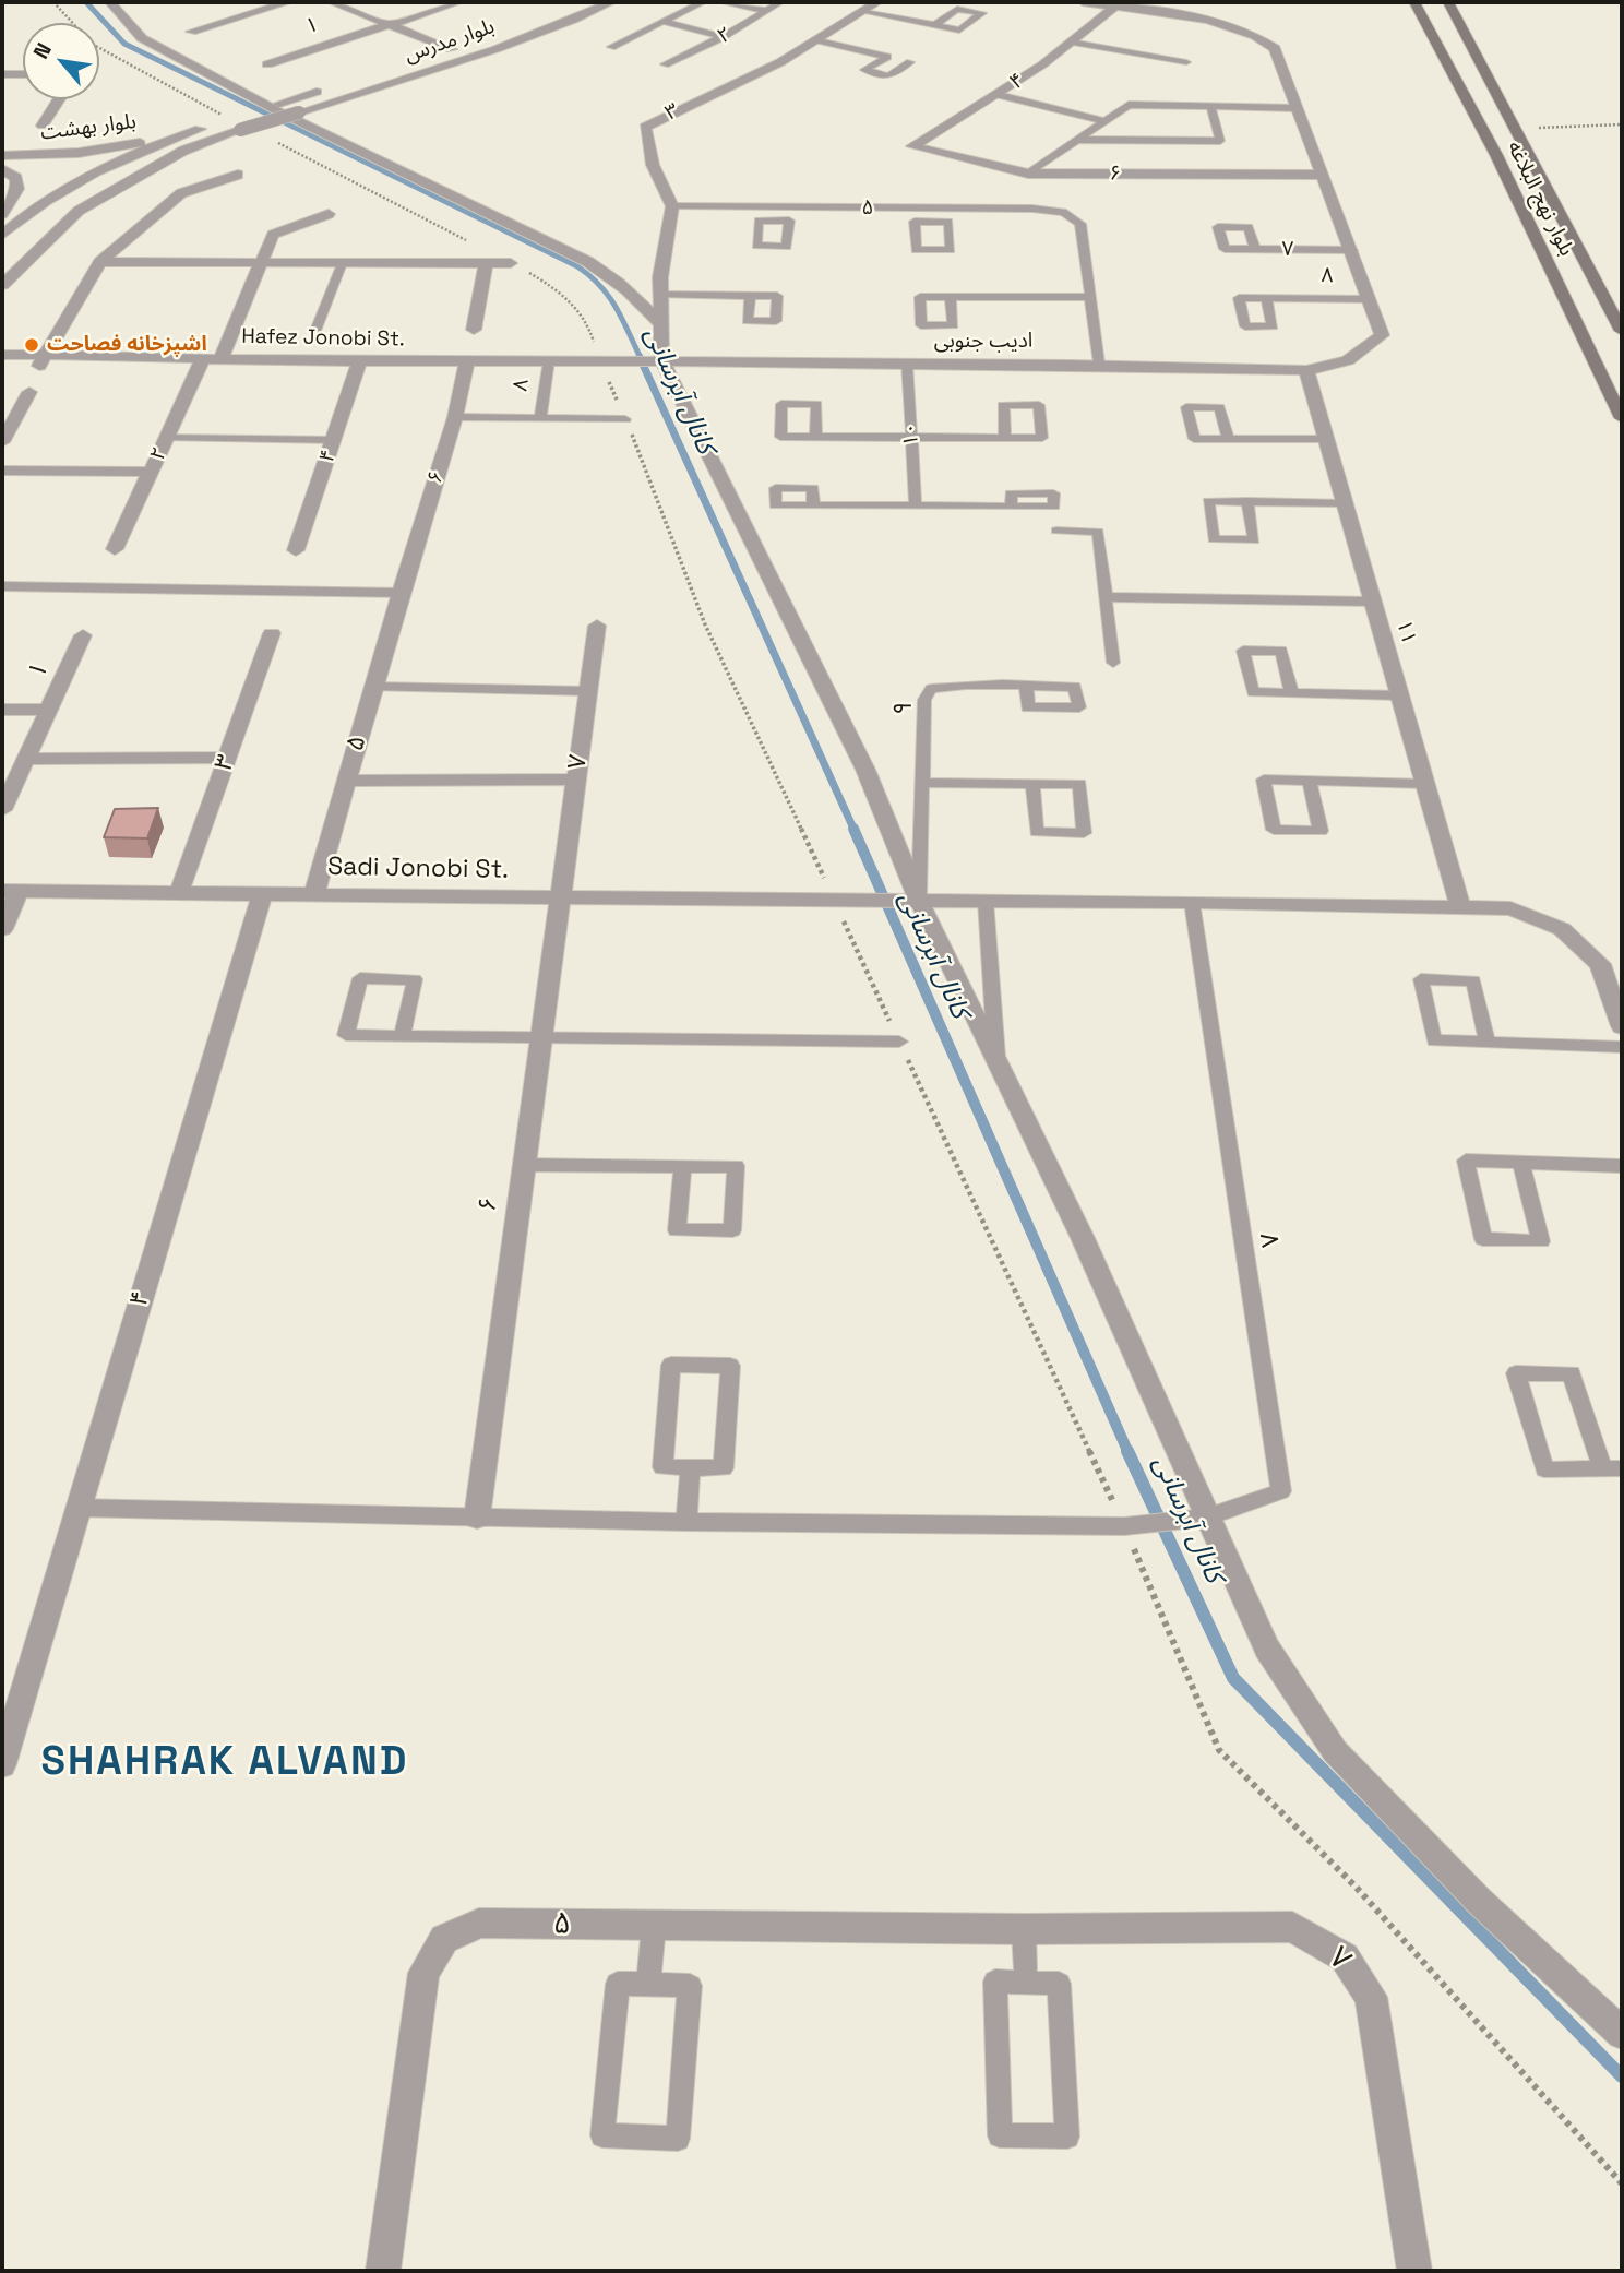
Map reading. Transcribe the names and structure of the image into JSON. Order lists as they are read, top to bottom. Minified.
{"streets":{"main road":["بلوار نهج البلاغه"],"street":["۱","۲","بلوار مدرس","۴","۳","بلوار بهشت","۶","۵","۷","Hafez Jonobi St.","ادیب جنوبی","۱۱","Sadi Jonobi St."],"lane":["۸","۱۰","۹"]},"crossings":[["۲","Hafez Jonobi St."],["۴","۶"],["۴","Hafez Jonobi St."],["۴","Sadi Jonobi St."],["۳","۵"],["۳","Sadi Jonobi St."],["۶","۵"],["۶","۷"],["۶","Hafez Jonobi St."],["۶","Sadi Jonobi St."],["۵","۷"],["۵","Sadi Jonobi St."],["۷","Sadi Jonobi St."],["۸","Hafez Jonobi St."],["۸","ادیب جنوبی"],["۸","Sadi Jonobi St."],["Hafez Jonobi St.","ادیب جنوبی"],["ادیب جنوبی","۱۰"],["ادیب جنوبی","۱۱"],["۱۱","Sadi Jonobi St."],["۹","Sadi Jonobi St."]],"districts":["SHAHRAK ALVAND"],"water":["کانال آبرسانی"],"places":["اشپزخانه فصاحت"],"north":"top left"}
